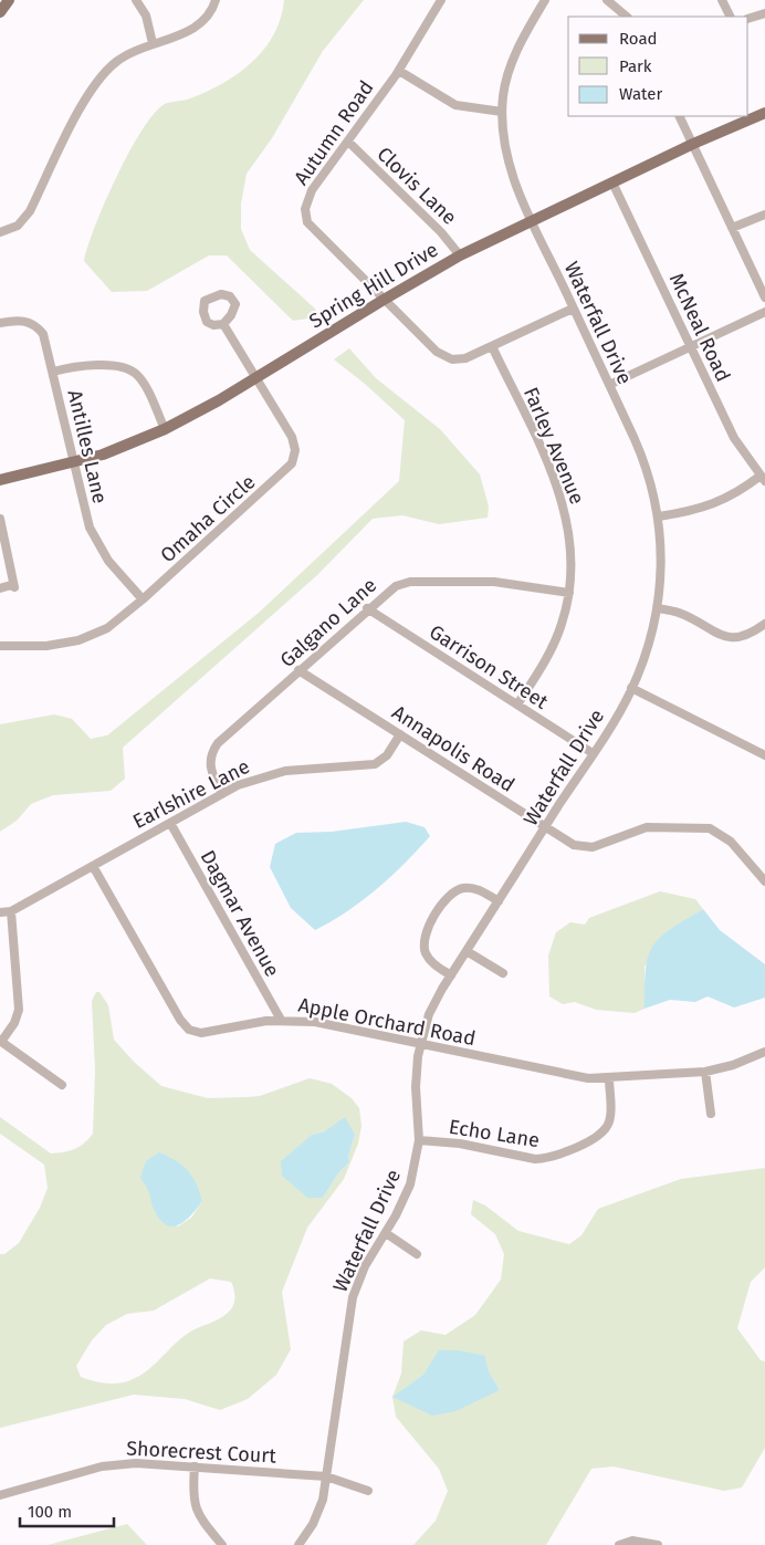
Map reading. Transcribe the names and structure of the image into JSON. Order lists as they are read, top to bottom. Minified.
{"streets":{"main road":["Spring Hill Drive"],"street":["Autumn Road","Clovis Lane","Waterfall Drive","McNeal Road","Farley Avenue","Antilles Lane","Omaha Circle","Galgano Lane","Garrison Street","Annapolis Road","Earlshire Lane","Dagmar Avenue","Apple Orchard Road","Echo Lane","Shorecrest Court"]},"crossings":[["Autumn Road","Clovis Lane"],["Autumn Road","Spring Hill Drive"],["Autumn Road","Farley Avenue"],["Clovis Lane","Spring Hill Drive"],["Spring Hill Drive","Waterfall Drive"],["Spring Hill Drive","McNeal Road"],["Spring Hill Drive","Antilles Lane"],["Spring Hill Drive","Omaha Circle"],["Waterfall Drive","Garrison Street"],["Waterfall Drive","Annapolis Road"],["Waterfall Drive","Apple Orchard Road"],["Waterfall Drive","Echo Lane"],["Waterfall Drive","Shorecrest Court"],["Farley Avenue","Galgano Lane"],["Farley Avenue","Garrison Street"],["Antilles Lane","Omaha Circle"],["Galgano Lane","Garrison Street"],["Galgano Lane","Annapolis Road"],["Galgano Lane","Earlshire Lane"],["Annapolis Road","Earlshire Lane"],["Earlshire Lane","Dagmar Avenue"],["Earlshire Lane","Apple Orchard Road"],["Dagmar Avenue","Apple Orchard Road"],["Apple Orchard Road","Echo Lane"]],"legend":["Road","Park","Water"],"scale_bar":"100 m"}
